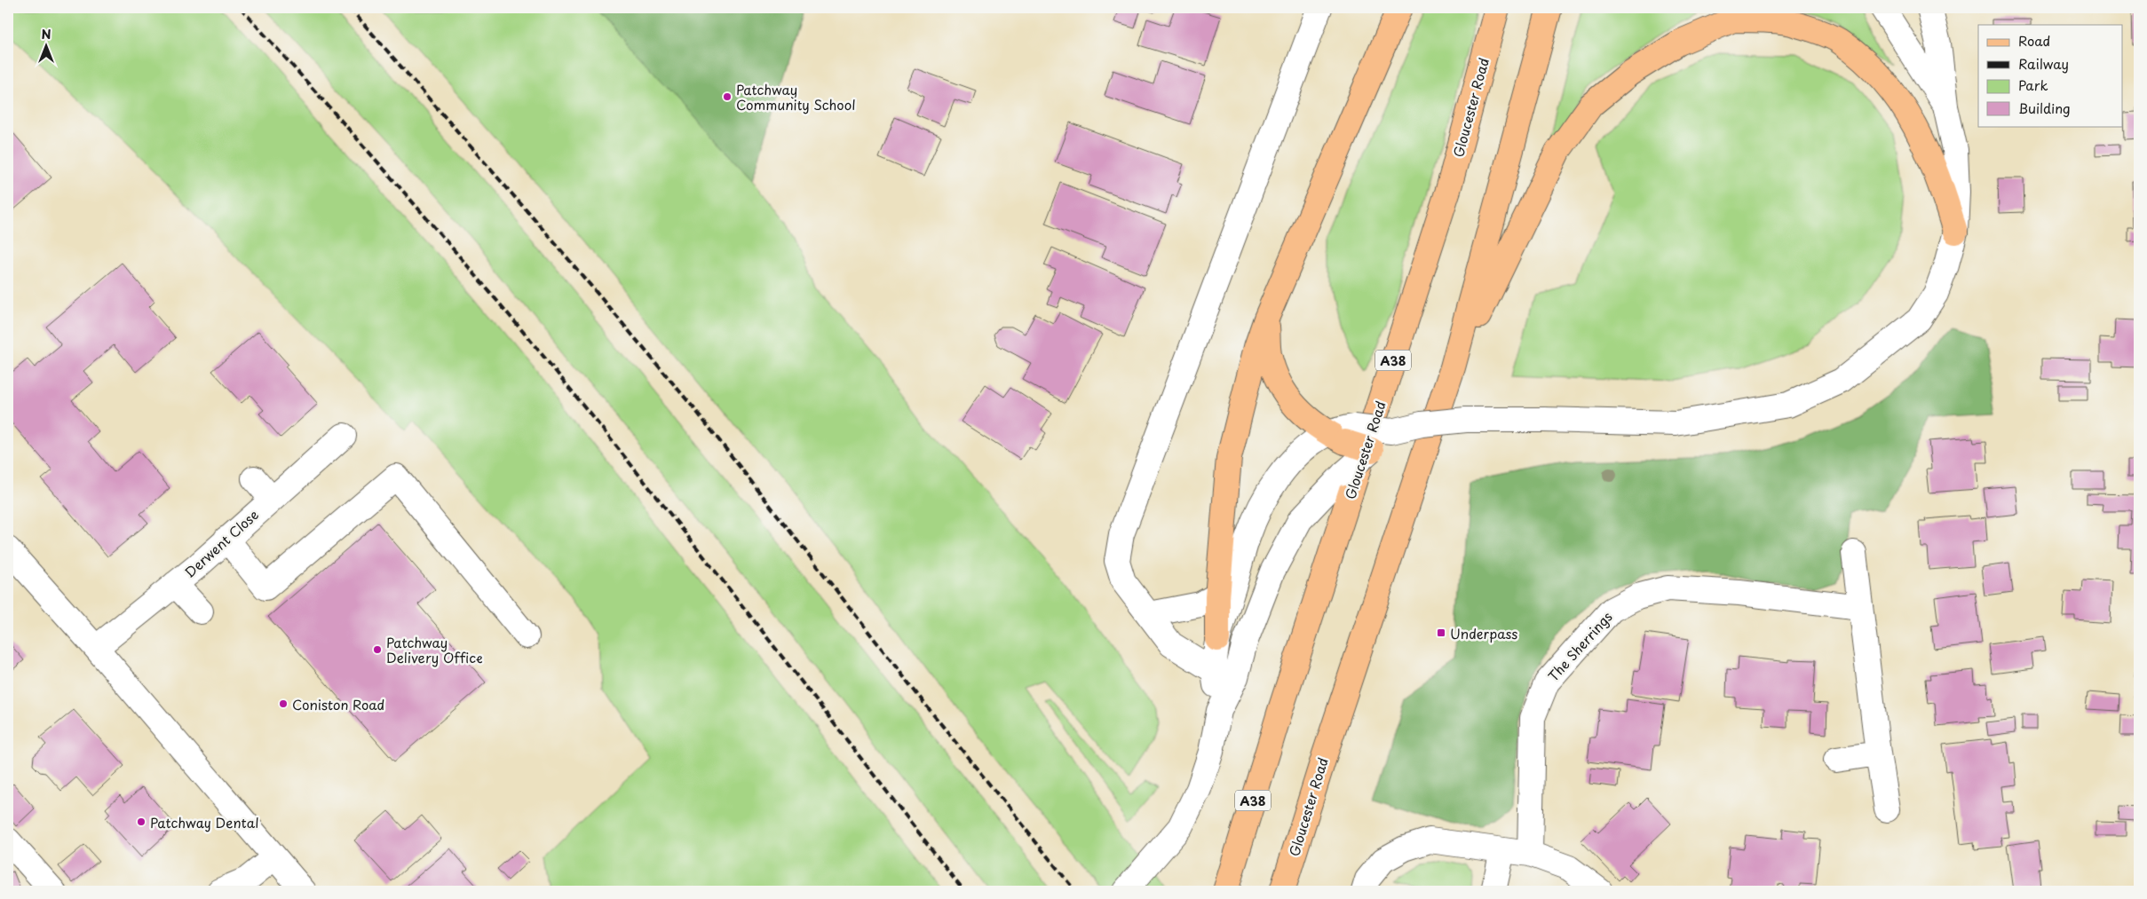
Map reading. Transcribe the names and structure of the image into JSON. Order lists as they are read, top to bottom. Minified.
{"streets":{"main road":["Gloucester Road","A38"],"street":["Derwent Close","The Sherrings"]},"places":{"other":["Patchway Community School","Patchway Delivery Office","Coniston Road","Patchway Dental"],"transit":["Underpass"]},"legend":["Road","Railway","Park","Building"],"north":"top"}
